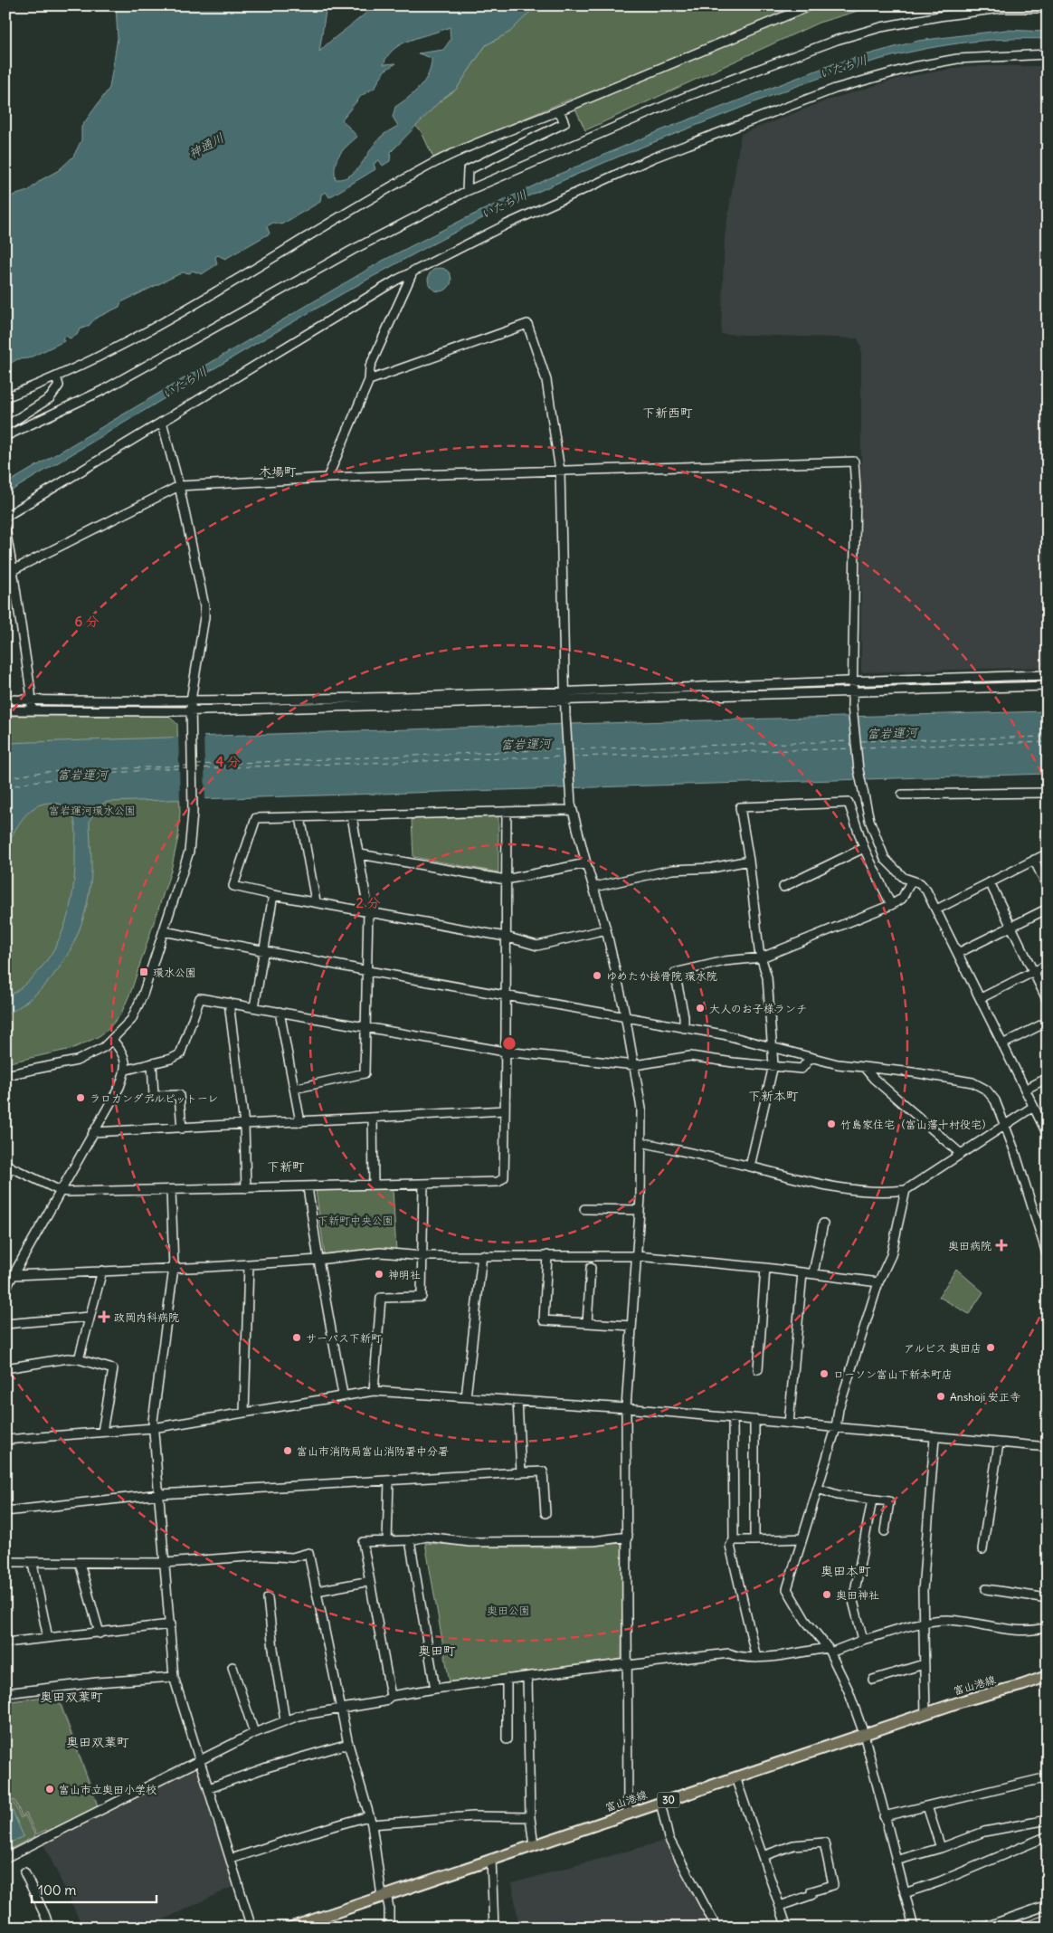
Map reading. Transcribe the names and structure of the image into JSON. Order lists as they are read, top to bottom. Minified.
{"streets":{"main road":["富山港線","30"]},"districts":["下新西町","木場町","下新本町","下新町","奥田本町","奥田町","奥田双葉町","奥田双葉町"],"water":["いたち川","神通川","富岩運河"],"parks":["富岩運河環水公園","下新町中央公園","奥田公園"],"places":{"transit":["環水公園"],"other":["ゆめたか接骨院 環水院","大人のお子様ランチ","ラロカンダデルピットーレ","竹島家住宅（富山藩十村役宅）","神明社","サーパス下新町","アルビス 奥田店","ローソン富山下新本町店","Anshoji 安正寺","富山市消防局富山消防署中分署","奥田神社","富山市立奥田小学校"],"health":["奥田病院","政岡内科病院"]},"scale_bar":"100 m","rings":["6 分","4 分","2 分"]}
